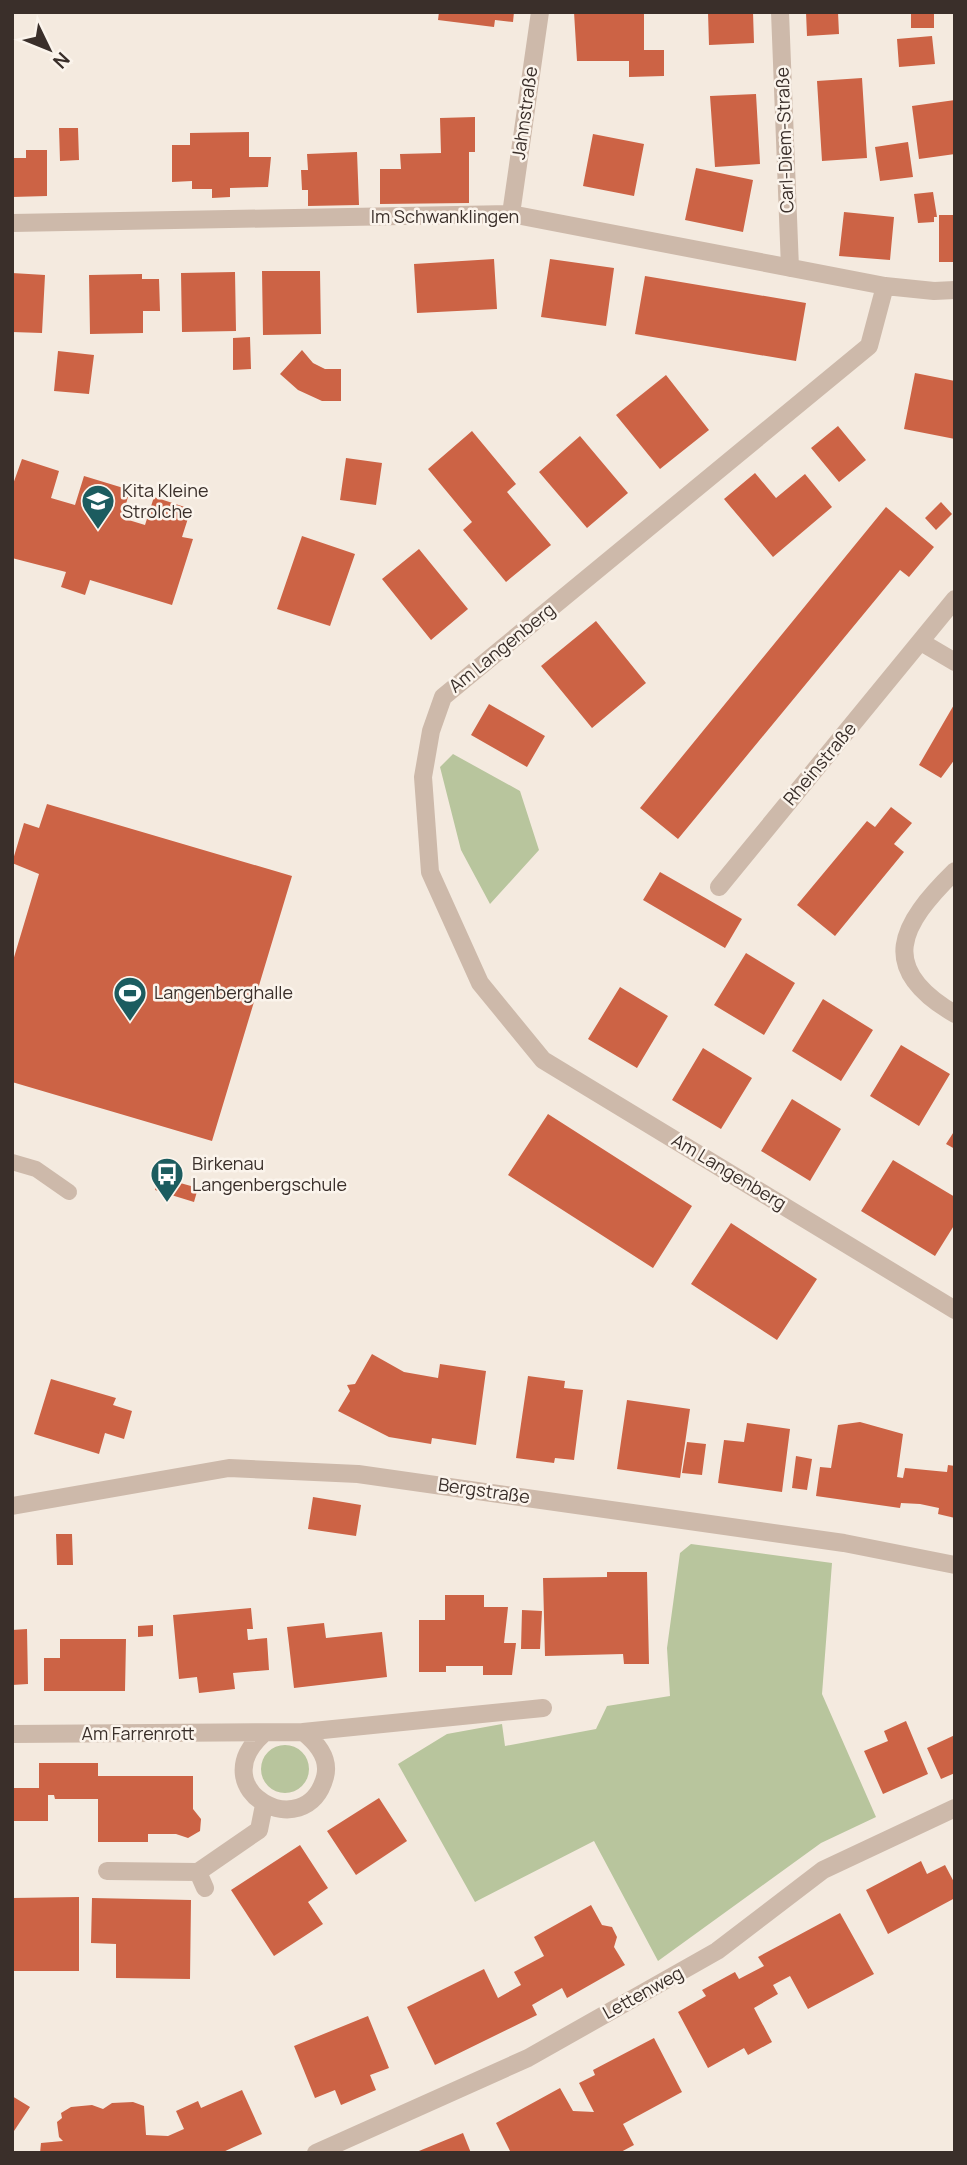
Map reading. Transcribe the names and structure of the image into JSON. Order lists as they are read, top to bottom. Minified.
{"streets":{"street":["Jahnstraße","Carl-Diem-Straße","Im Schwanklingen","Am Langenberg","Rheinstraße","Bergstraße","Am Farrenrott","Lettenweg"]},"crossings":[["Jahnstraße","Im Schwanklingen"],["Carl-Diem-Straße","Im Schwanklingen"],["Im Schwanklingen","Am Langenberg"]],"places":{"school or university":["Kita Kleine Strolche"],"sports":["Langenberghalle"],"bus stop":["Birkenau Langenbergschule"]},"north":"bottom right"}
